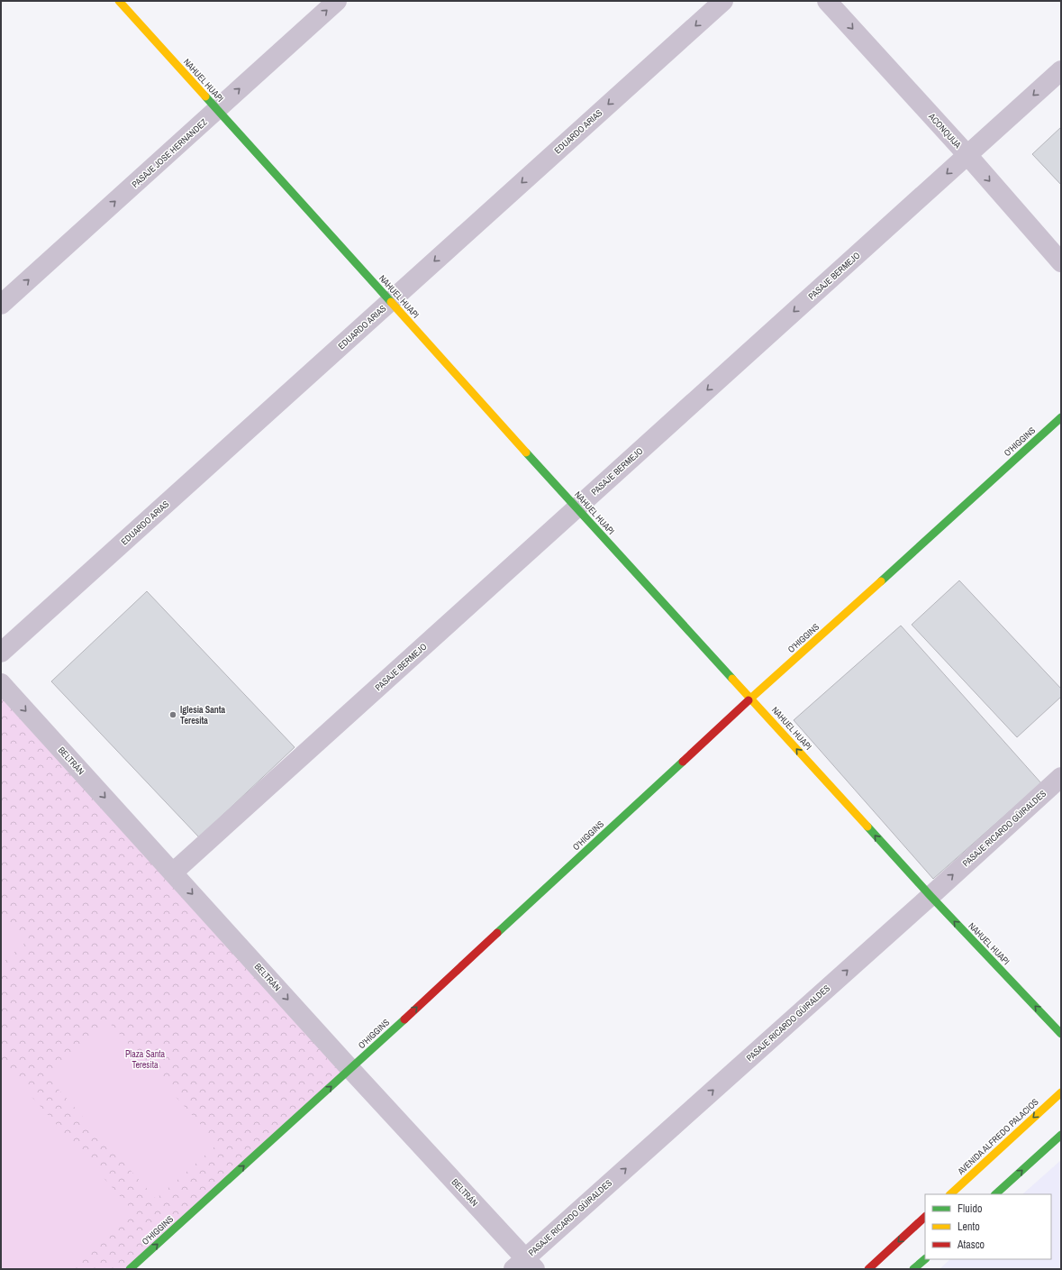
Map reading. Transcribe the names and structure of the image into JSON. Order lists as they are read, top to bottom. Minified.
{"streets":{"street":["NAHUEL HUAPI","ACONQUIJA","EDUARDO ARIAS","PASAJE JOSE HERNANDEZ","PASAJE BERMEJO","O'HIGGINS","BELTRÁN","PASAJE RICARDO GÜIRALDES","AVENIDA ALFREDO PALACIOS"]},"crossings":[["NAHUEL HUAPI","EDUARDO ARIAS"],["NAHUEL HUAPI","PASAJE JOSE HERNANDEZ"],["NAHUEL HUAPI","PASAJE BERMEJO"],["NAHUEL HUAPI","O'HIGGINS"],["NAHUEL HUAPI","PASAJE RICARDO GÜIRALDES"],["ACONQUIJA","PASAJE BERMEJO"],["PASAJE BERMEJO","BELTRÁN"],["O'HIGGINS","BELTRÁN"],["BELTRÁN","PASAJE RICARDO GÜIRALDES"]],"one_way":["ACONQUIJA","EDUARDO ARIAS","PASAJE JOSE HERNANDEZ","PASAJE BERMEJO","O'HIGGINS","BELTRÁN","PASAJE RICARDO GÜIRALDES"],"parks":["Plaza Santa Teresita"],"places":["Iglesia Santa Teresita"],"legend":["Fluido","Lento","Atasco"]}
